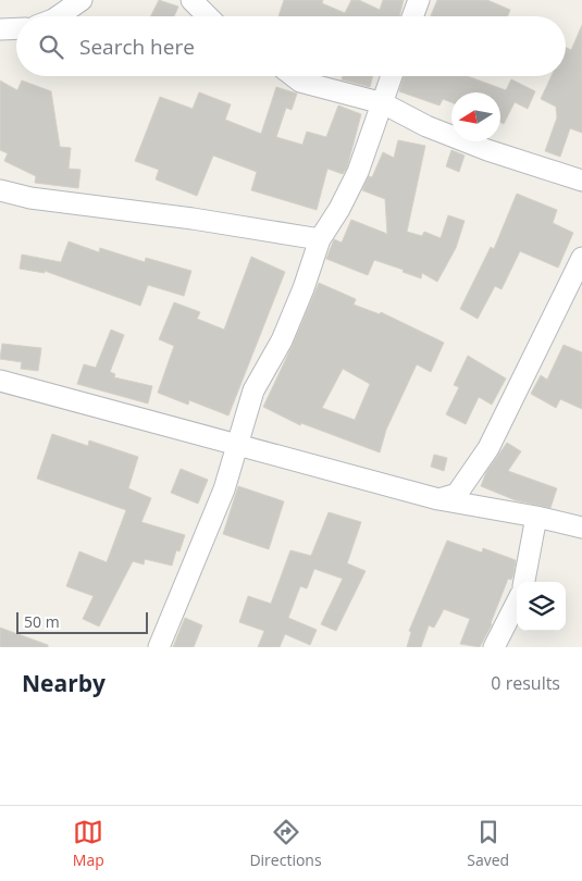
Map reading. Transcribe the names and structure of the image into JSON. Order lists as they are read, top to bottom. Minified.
{"scale_bar":"50 m","north":"left","page":{"search":"Search here","scale":"50 m","heading":["Nearby","0 results"],"nav":["Map","Directions","Saved"]}}
